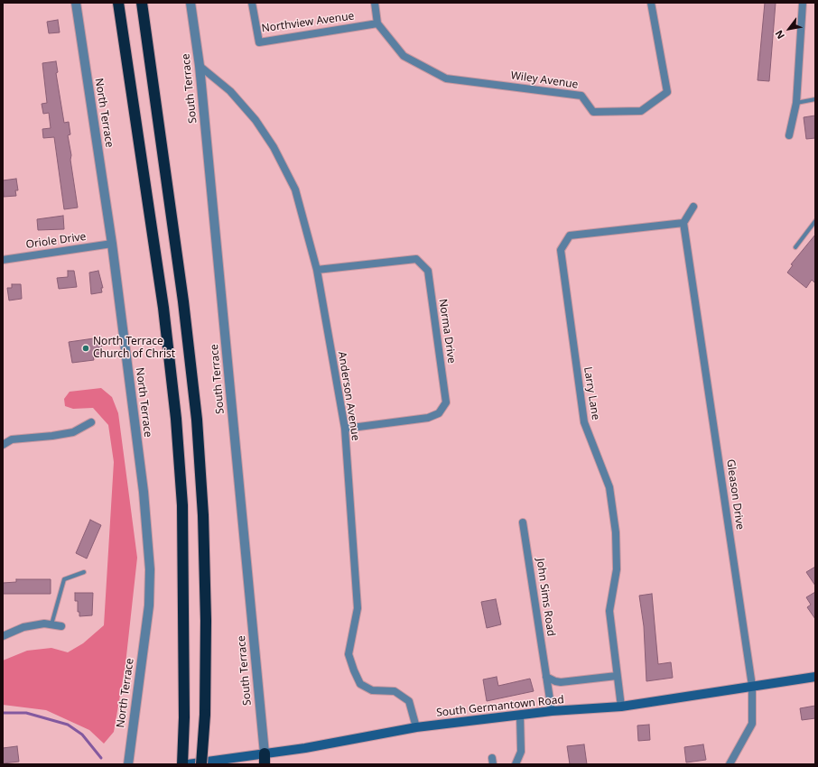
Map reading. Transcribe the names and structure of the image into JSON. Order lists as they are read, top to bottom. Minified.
{"streets":{"main road":["South Germantown Road"],"street":["Northview Avenue","Wiley Avenue","South Terrace","North Terrace","Oriole Drive","Norma Drive","Larry Lane","Anderson Avenue","Gleason Drive","John Sims Road"]},"crossings":[["Northview Avenue","Wiley Avenue"],["South Terrace","Anderson Avenue"],["South Terrace","South Germantown Road"],["North Terrace","Oriole Drive"],["Norma Drive","Anderson Avenue"],["Larry Lane","Gleason Drive"],["Larry Lane","South Germantown Road"],["Anderson Avenue","South Germantown Road"],["Gleason Drive","South Germantown Road"],["John Sims Road","South Germantown Road"]],"places":["North Terrace Church of Christ"],"north":"bottom left"}
